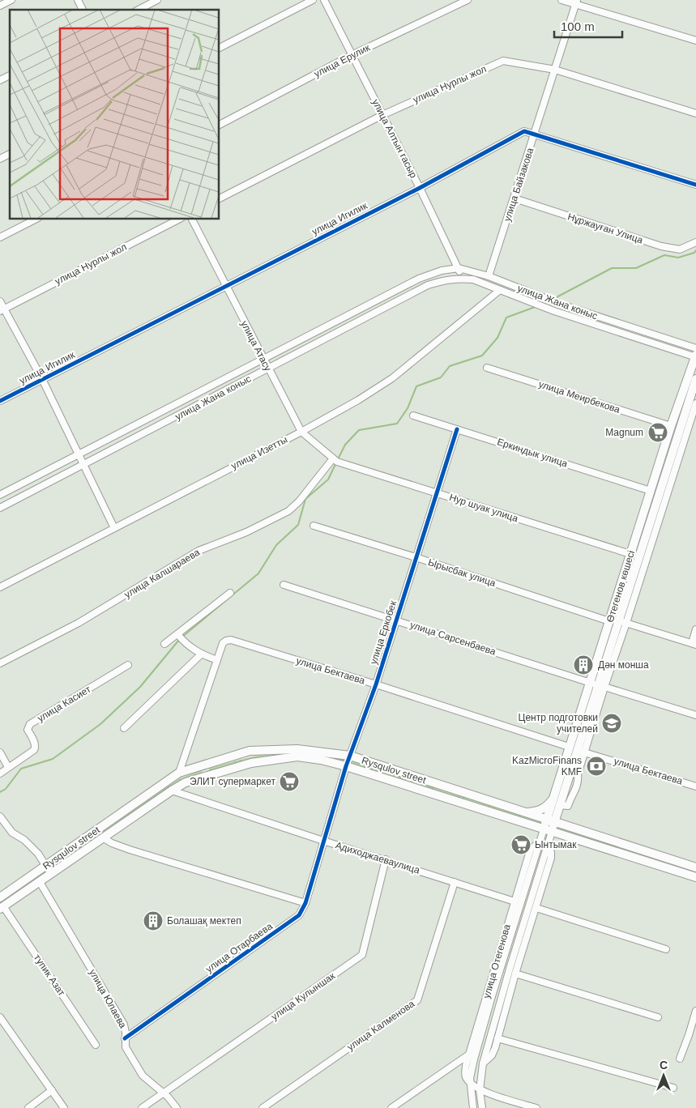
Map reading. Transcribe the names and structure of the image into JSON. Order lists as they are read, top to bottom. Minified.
{"streets":{"main road":["Өтегенов көшесі","Rysqulov street"],"street":["улица Ерулик","улица Нурлы жол","улица Алтын гасыр","улица Байзакова","улица Игилик","Нұржауған Улица","улица Жана коныс","улица Атасу","улица Меирбекова","улица Изетты","Еркиндык улица","Нур шуак улица","Ырысбак улица","улица Калшараева","улица Еркобек","улица Сарсенбаева","улица Бектаева","улица Касиет","Адиходжаеваулица","улица Отарбаева","улица Отегенова","тупик Азат","улица Кулыншак","улица Юлаева","улица Калменова"]},"crossings":[["улица Ерулик","улица Алтын гасыр"],["улица Нурлы жол","улица Алтын гасыр"],["улица Нурлы жол","улица Байзакова"],["улица Алтын гасыр","улица Игилик"],["улица Алтын гасыр","улица Жана коныс"],["улица Байзакова","улица Игилик"],["улица Байзакова","Нұржауған Улица"],["улица Байзакова","улица Жана коныс"],["улица Игилик","улица Атасу"],["улица Жана коныс","улица Атасу"],["улица Жана коныс","улица Изетты"],["улица Жана коныс","Өтегенов көшесі"],["улица Атасу","улица Изетты"],["улица Атасу","Нур шуак улица"],["улица Атасу","улица Калшараева"],["улица Меирбекова","Өтегенов көшесі"],["Еркиндык улица","Өтегенов көшесі"],["Еркиндык улица","улица Еркобек"],["Нур шуак улица","улица Калшараева"],["Нур шуак улица","Өтегенов көшесі"],["Нур шуак улица","улица Еркобек"],["Ырысбак улица","Өтегенов көшесі"],["Ырысбак улица","улица Еркобек"],["Өтегенов көшесі","улица Сарсенбаева"],["Өтегенов көшесі","улица Бектаева"],["Өтегенов көшесі","Rysqulov street"],["улица Еркобек","улица Сарсенбаева"],["улица Еркобек","улица Бектаева"],["улица Еркобек","Rysqulov street"],["улица Еркобек","Адиходжаеваулица"],["улица Еркобек","улица Отарбаева"],["улица Бектаева","Rysqulov street"],["Rysqulov street","Адиходжаеваулица"],["Rysqulov street","улица Отегенова"],["Rysqulov street","тупик Азат"],["Rysqulov street","улица Юлаева"],["Адиходжаеваулица","улица Отарбаева"],["Адиходжаеваулица","улица Отегенова"],["Адиходжаеваулица","улица Кулыншак"],["Адиходжаеваулица","улица Калменова"],["улица Отарбаева","улица Юлаева"],["улица Кулыншак","улица Юлаева"]],"places":{"supermarket":["Magnum","ЭЛИТ супермаркет","Ынтымак"],"building":["Дән монша","Болашақ мектеп"],"school or university":["Центр подготовки учителей"],"bank":["KazMicroFinans KMF"]},"scale_bar":"100 m","north":"top"}
